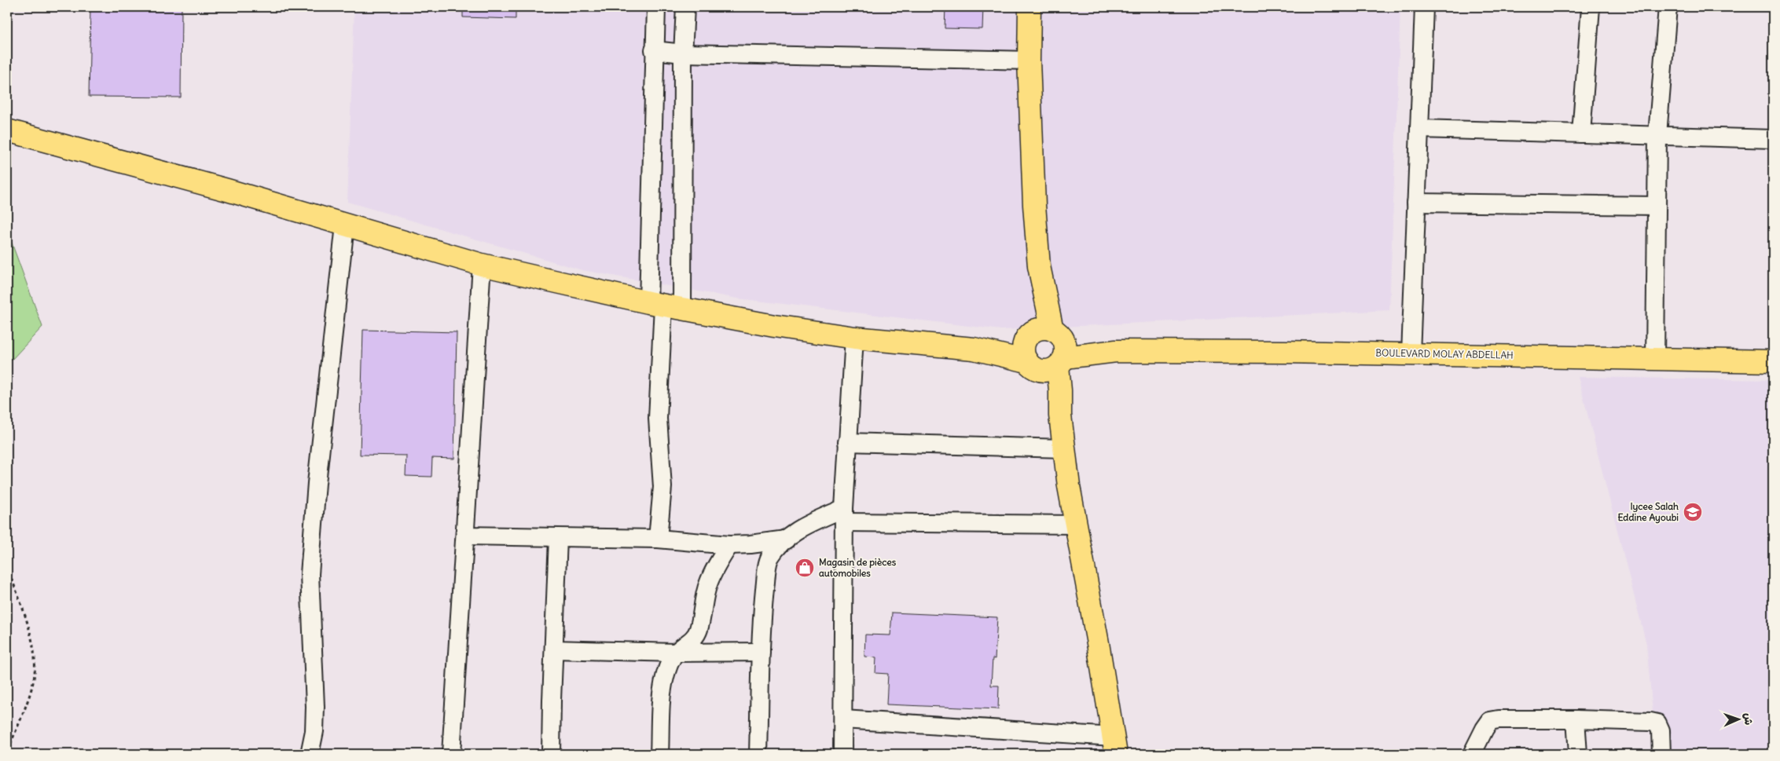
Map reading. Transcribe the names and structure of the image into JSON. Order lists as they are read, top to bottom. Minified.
{"streets":{"main road":["BOULEVARD MOLAY ABDELLAH"]},"places":{"school or university":["lycee Salah Eddine Ayoubi"],"shop":["Magasin de pièces automobiles"]},"north":"right"}
